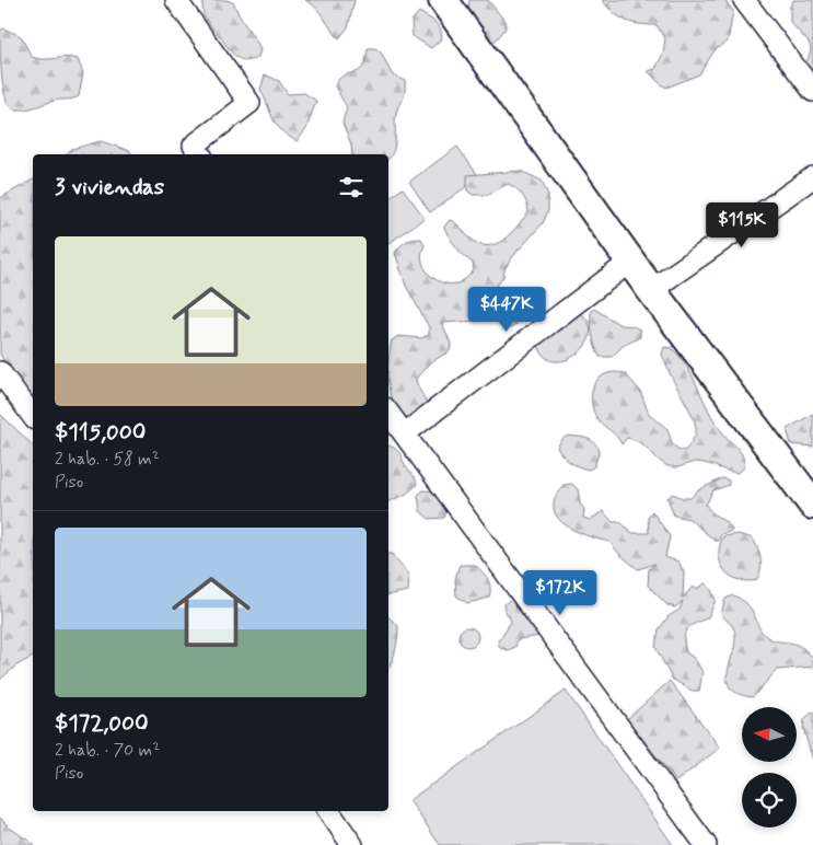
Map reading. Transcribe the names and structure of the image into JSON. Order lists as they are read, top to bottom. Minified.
{"north":"left","page":{"heading":"3 viviendas","price":["$115K","$447K","$172K"],"list":[{"name":"$115,000","note":"2 hab. · 58 m² · Piso"},{"name":"$172,000","note":"2 hab. · 70 m² · Piso"}]}}
